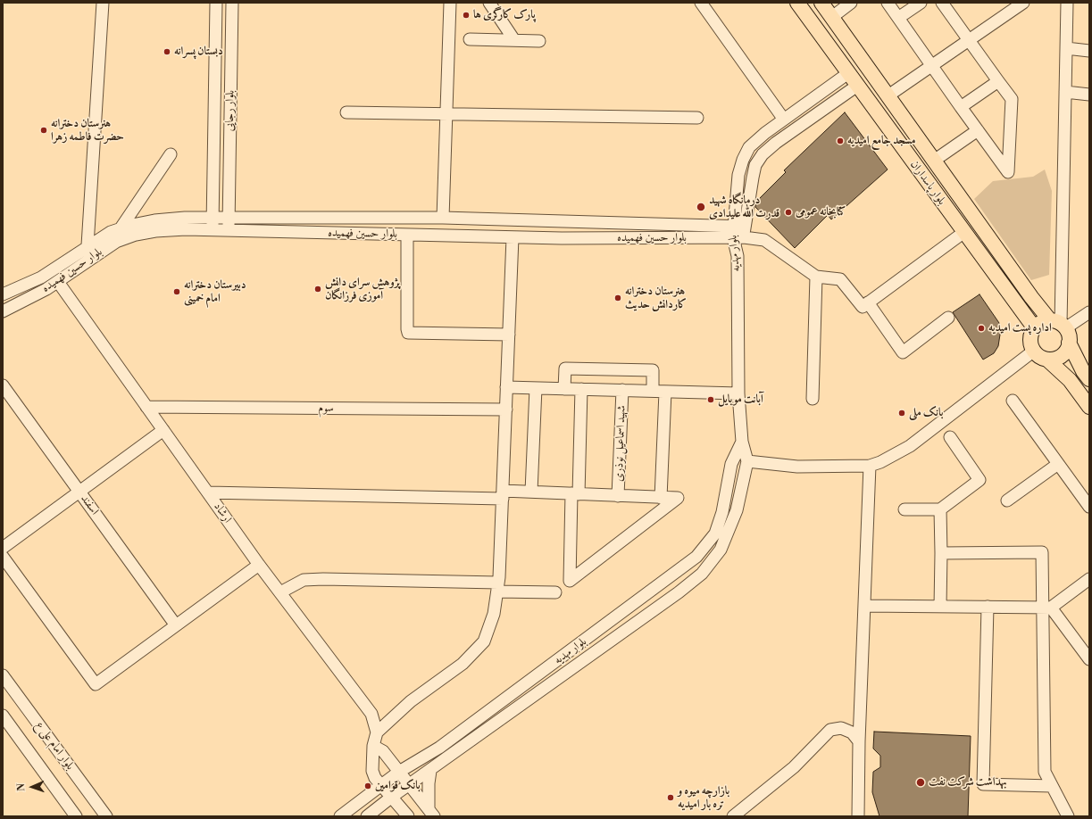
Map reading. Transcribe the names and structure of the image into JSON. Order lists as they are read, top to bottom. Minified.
{"streets":{"main road":["بلوار پاسداران"],"street":["بلوار رجایی","بلوار حسین فهمیده","بلوار مهدیه","سوم","شهید اسماعیل نوذری","اسفند","ارشاد","بلوار امام علی ع"]},"crossings":[["بلوار رجایی","بلوار حسین فهمیده"],["بلوار پاسداران","بلوار مهدیه"],["بلوار حسین فهمیده","بلوار مهدیه"],["بلوار حسین فهمیده","ارشاد"],["سوم","ارشاد"]],"places":["پارک کارگری ها","دبستان پسرانه","هنرستان دخترانه حضرت فاطمه زهرا","مسجد جامع امیدیه","درمانگاه شهید قدرت الله علیدادی","کتابخانه عمومی","پژوهش سرای دانش آموزی فرزانگان","دبیرستان دخترانه امام خمینی","هنرستان دخترانه کاردانش حدیث","اداره پست امیدیه","آبانت موبایل","بانک ملی","بهداشت شرکت نفت","بانک قوامین","بازارچه میوه و تره بار امیدیه"],"north":"left"}
